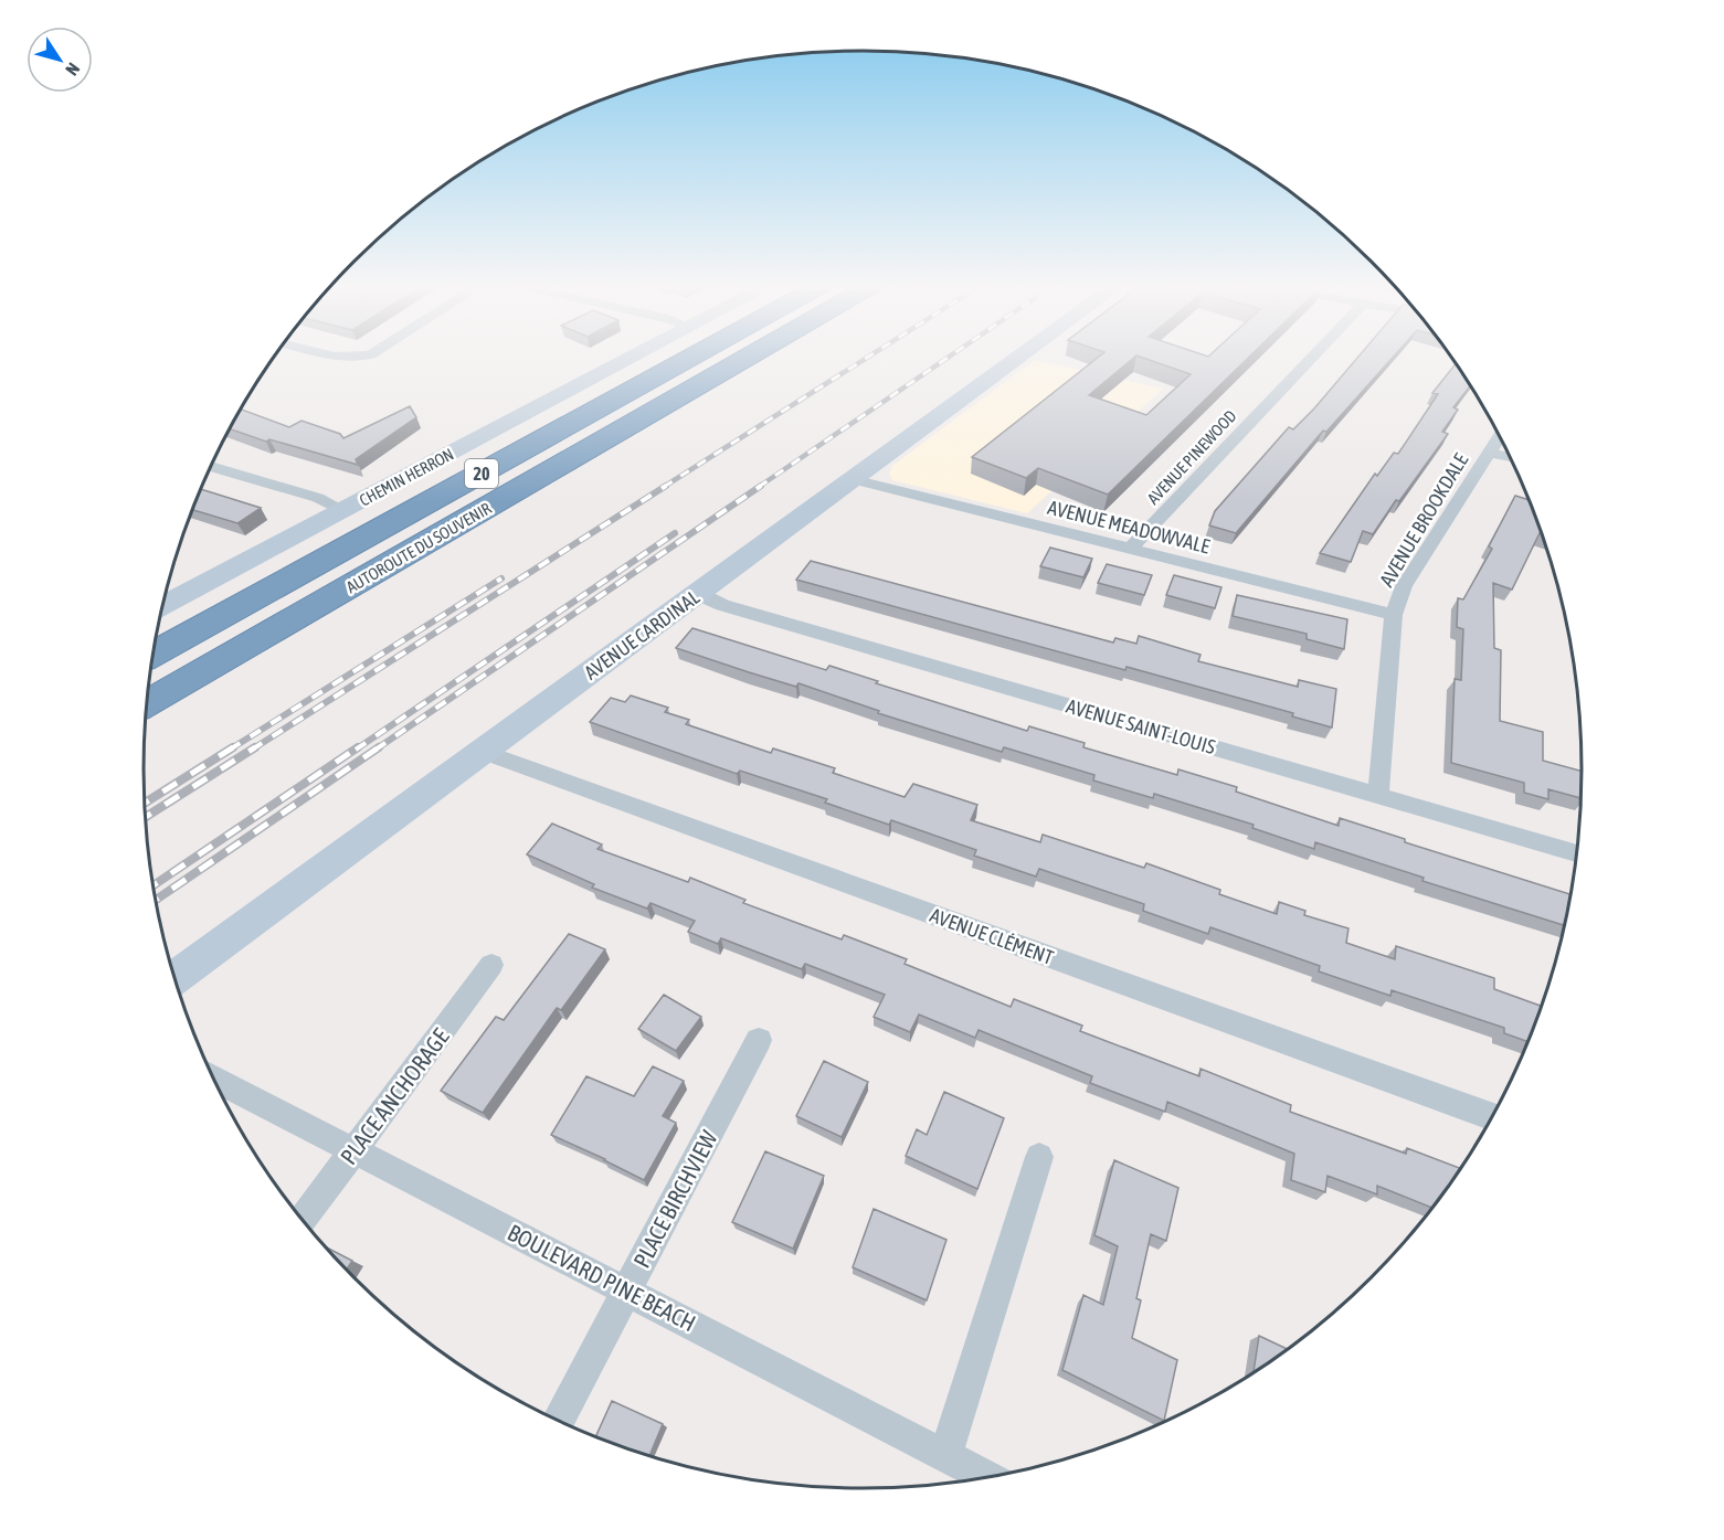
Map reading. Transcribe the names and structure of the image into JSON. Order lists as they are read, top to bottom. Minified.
{"streets":{"highway":["20","AUTOROUTE DU SOUVENIR"],"main road":["CHEMIN HERRON","AVENUE CARDINAL"],"street":["AVENUE PINEWOOD","AVENUE BROOKDALE","AVENUE MEADOWVALE","AVENUE SAINT-LOUIS","AVENUE CLÉMENT","PLACE ANCHORAGE","PLACE BIRCHVIEW","BOULEVARD PINE BEACH"]},"crossings":[["AVENUE PINEWOOD","AVENUE MEADOWVALE"],["AVENUE BROOKDALE","AVENUE MEADOWVALE"],["AVENUE BROOKDALE","AVENUE SAINT-LOUIS"],["AVENUE MEADOWVALE","AVENUE CARDINAL"],["AVENUE CARDINAL","AVENUE SAINT-LOUIS"],["AVENUE CARDINAL","AVENUE CLÉMENT"],["PLACE ANCHORAGE","BOULEVARD PINE BEACH"],["PLACE BIRCHVIEW","BOULEVARD PINE BEACH"]],"north":"bottom right"}
